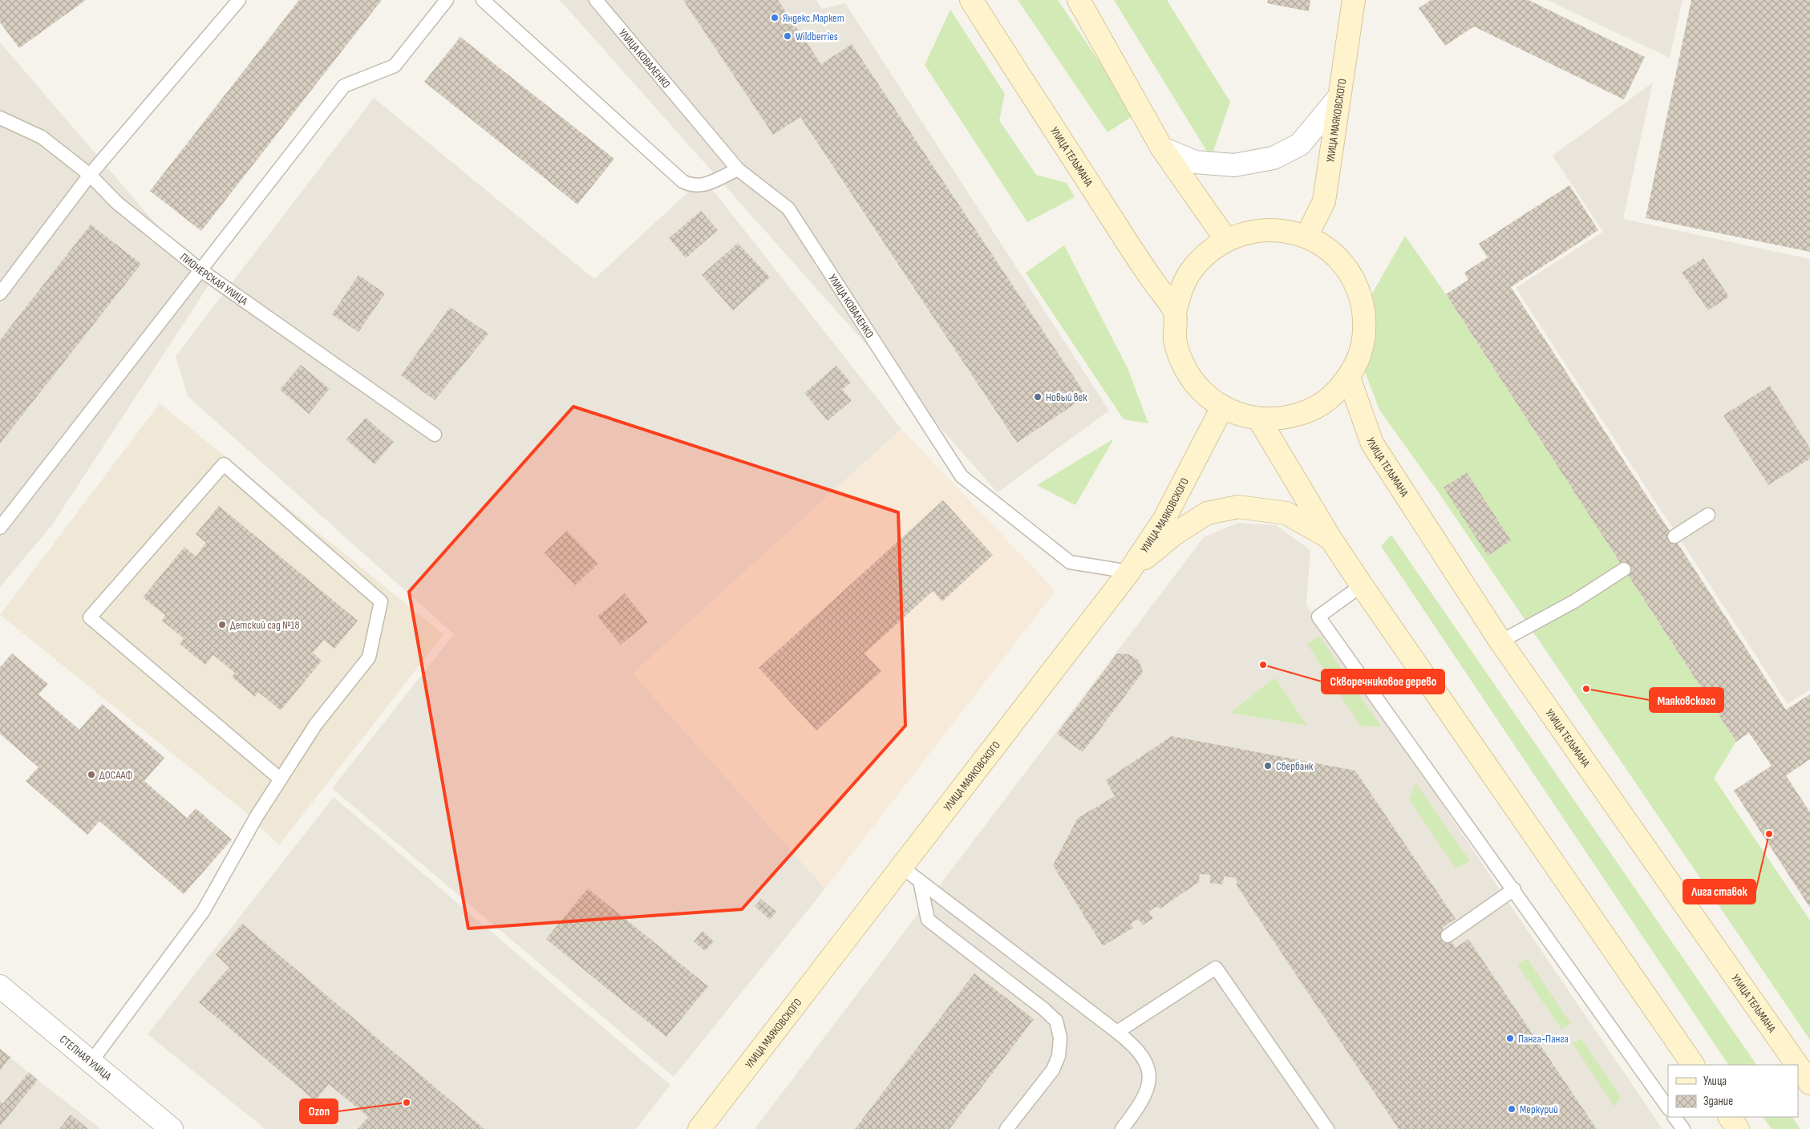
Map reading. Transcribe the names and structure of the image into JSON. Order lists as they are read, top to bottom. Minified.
{"streets":{"main road":["УЛИЦА МАЯКОВСКОГО","УЛИЦА ТЕЛЬМАНА"],"street":["СТЕПНАЯ УЛИЦА"],"lane":["УЛИЦА КОВАЛЕНКО","ПИОНЕРСКАЯ УЛИЦА"]},"crossings":[["УЛИЦА КОВАЛЕНКО","УЛИЦА МАЯКОВСКОГО"]],"places":["Яндекс.Маркет","Wildberries","Новый век","Детский сад №18","Скворечниковое дерево","Маяковского","Сбербанк","ДОСААФ","Лига ставок","Панга-Панга","Ozon","Меркурий"],"legend":["Улица","Здание"]}
